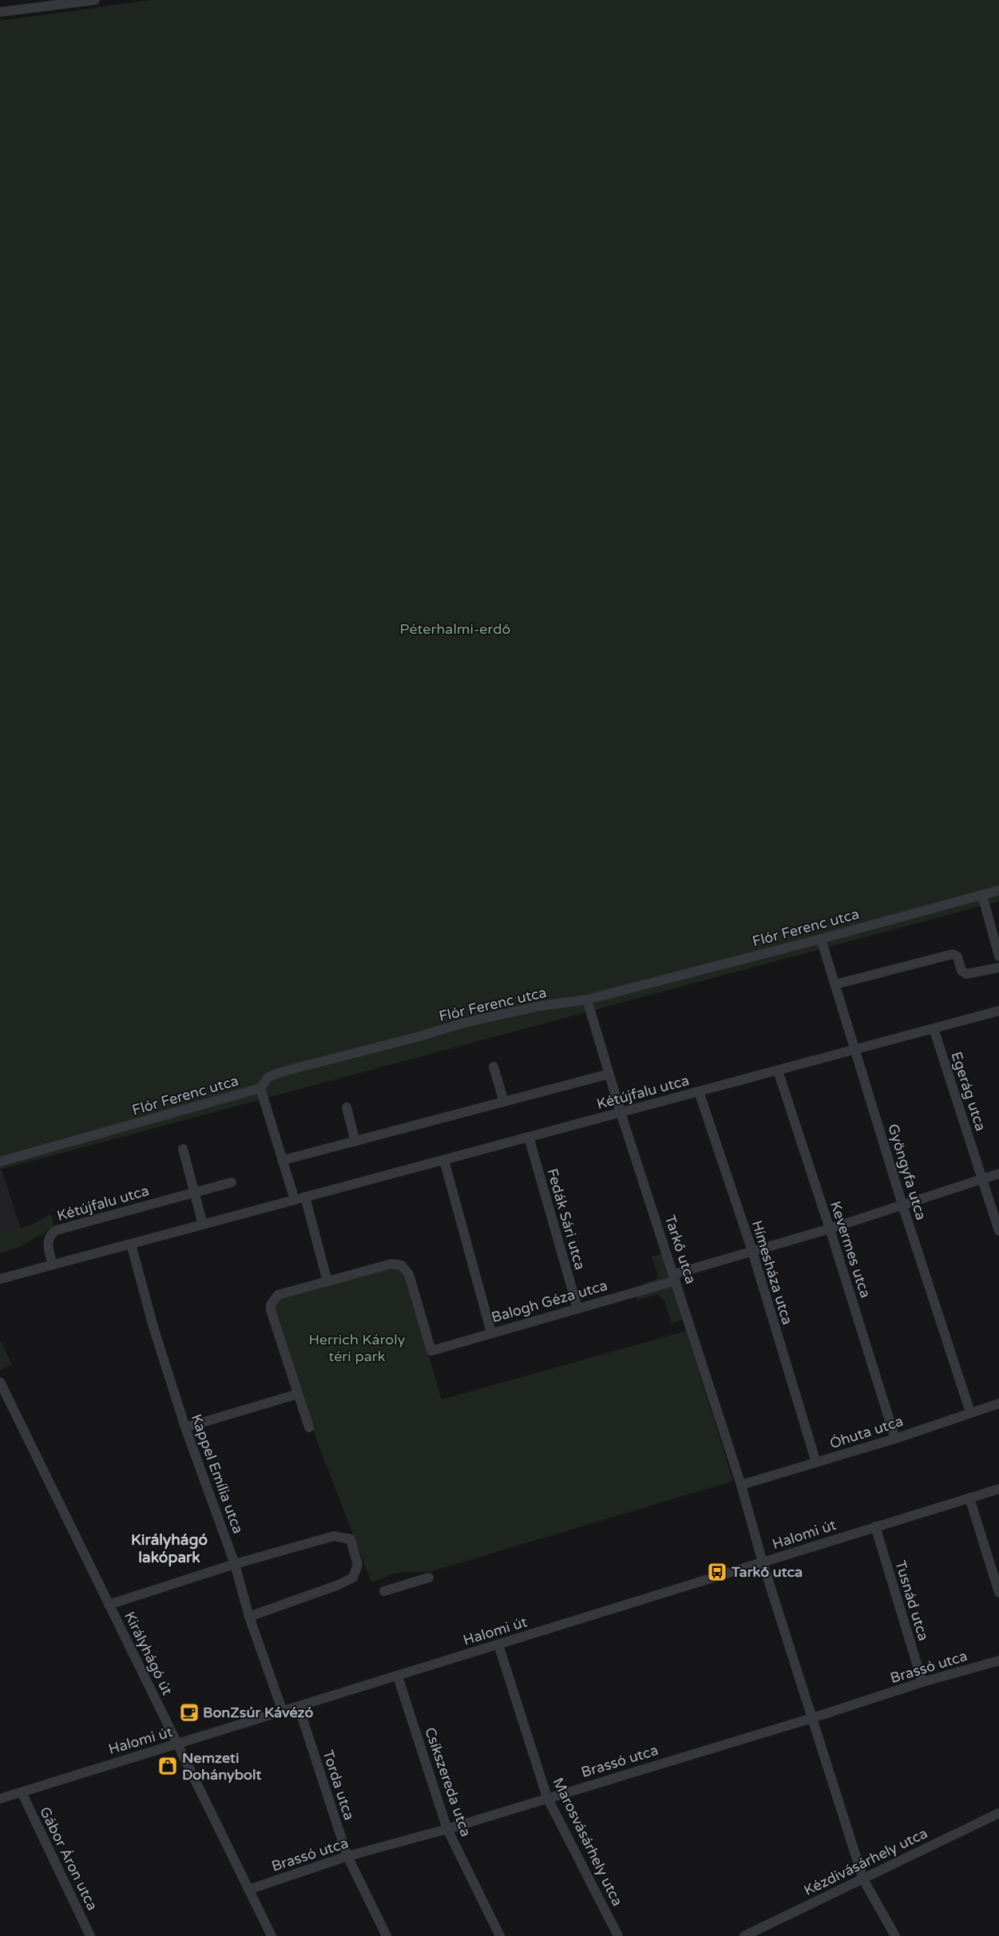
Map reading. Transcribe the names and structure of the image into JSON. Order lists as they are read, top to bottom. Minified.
{"streets":{"street":["Flór Ferenc utca","Egerág utca","Kétújfalu utca","Gyöngyfa utca","Fedák Sári utca","Tarkő utca","Kevermes utca","Hímesháza utca","Balogh Géza utca","Óhuta utca","Kappel Emília utca","Halomi út","Tusnád utca","Királyhágó út","Brassó utca","Csíkszereda utca","Torda utca","Marosvásárhely utca","Gábor Áron utca","Kézdivásárhely utca"]},"crossings":[["Flór Ferenc utca","Gyöngyfa utca"],["Flór Ferenc utca","Tarkő utca"],["Egerág utca","Kétújfalu utca"],["Egerág utca","Balogh Géza utca"],["Kétújfalu utca","Gyöngyfa utca"],["Kétújfalu utca","Fedák Sári utca"],["Kétújfalu utca","Tarkő utca"],["Kétújfalu utca","Kevermes utca"],["Kétújfalu utca","Hímesháza utca"],["Kétújfalu utca","Kappel Emília utca"],["Gyöngyfa utca","Balogh Géza utca"],["Gyöngyfa utca","Óhuta utca"],["Fedák Sári utca","Balogh Géza utca"],["Tarkő utca","Balogh Géza utca"],["Tarkő utca","Óhuta utca"],["Tarkő utca","Halomi út"],["Tarkő utca","Brassó utca"],["Tarkő utca","Kézdivásárhely utca"],["Kevermes utca","Balogh Géza utca"],["Kevermes utca","Óhuta utca"],["Hímesháza utca","Balogh Géza utca"],["Hímesháza utca","Óhuta utca"],["Kappel Emília utca","Halomi út"],["Halomi út","Tusnád utca"],["Halomi út","Királyhágó út"],["Halomi út","Csíkszereda utca"],["Halomi út","Torda utca"],["Halomi út","Marosvásárhely utca"],["Halomi út","Gábor Áron utca"],["Tusnád utca","Brassó utca"],["Királyhágó út","Brassó utca"],["Brassó utca","Csíkszereda utca"],["Brassó utca","Torda utca"],["Brassó utca","Marosvásárhely utca"]],"districts":["Királyhágó lakópark"],"parks":["Péterhalmi-erdő","Herrich Károly téri park"],"places":{"bus stop":["Tarkő utca"],"cafe":["BonZsúr Kávézó"],"shop":["Nemzeti Dohánybolt"]}}
